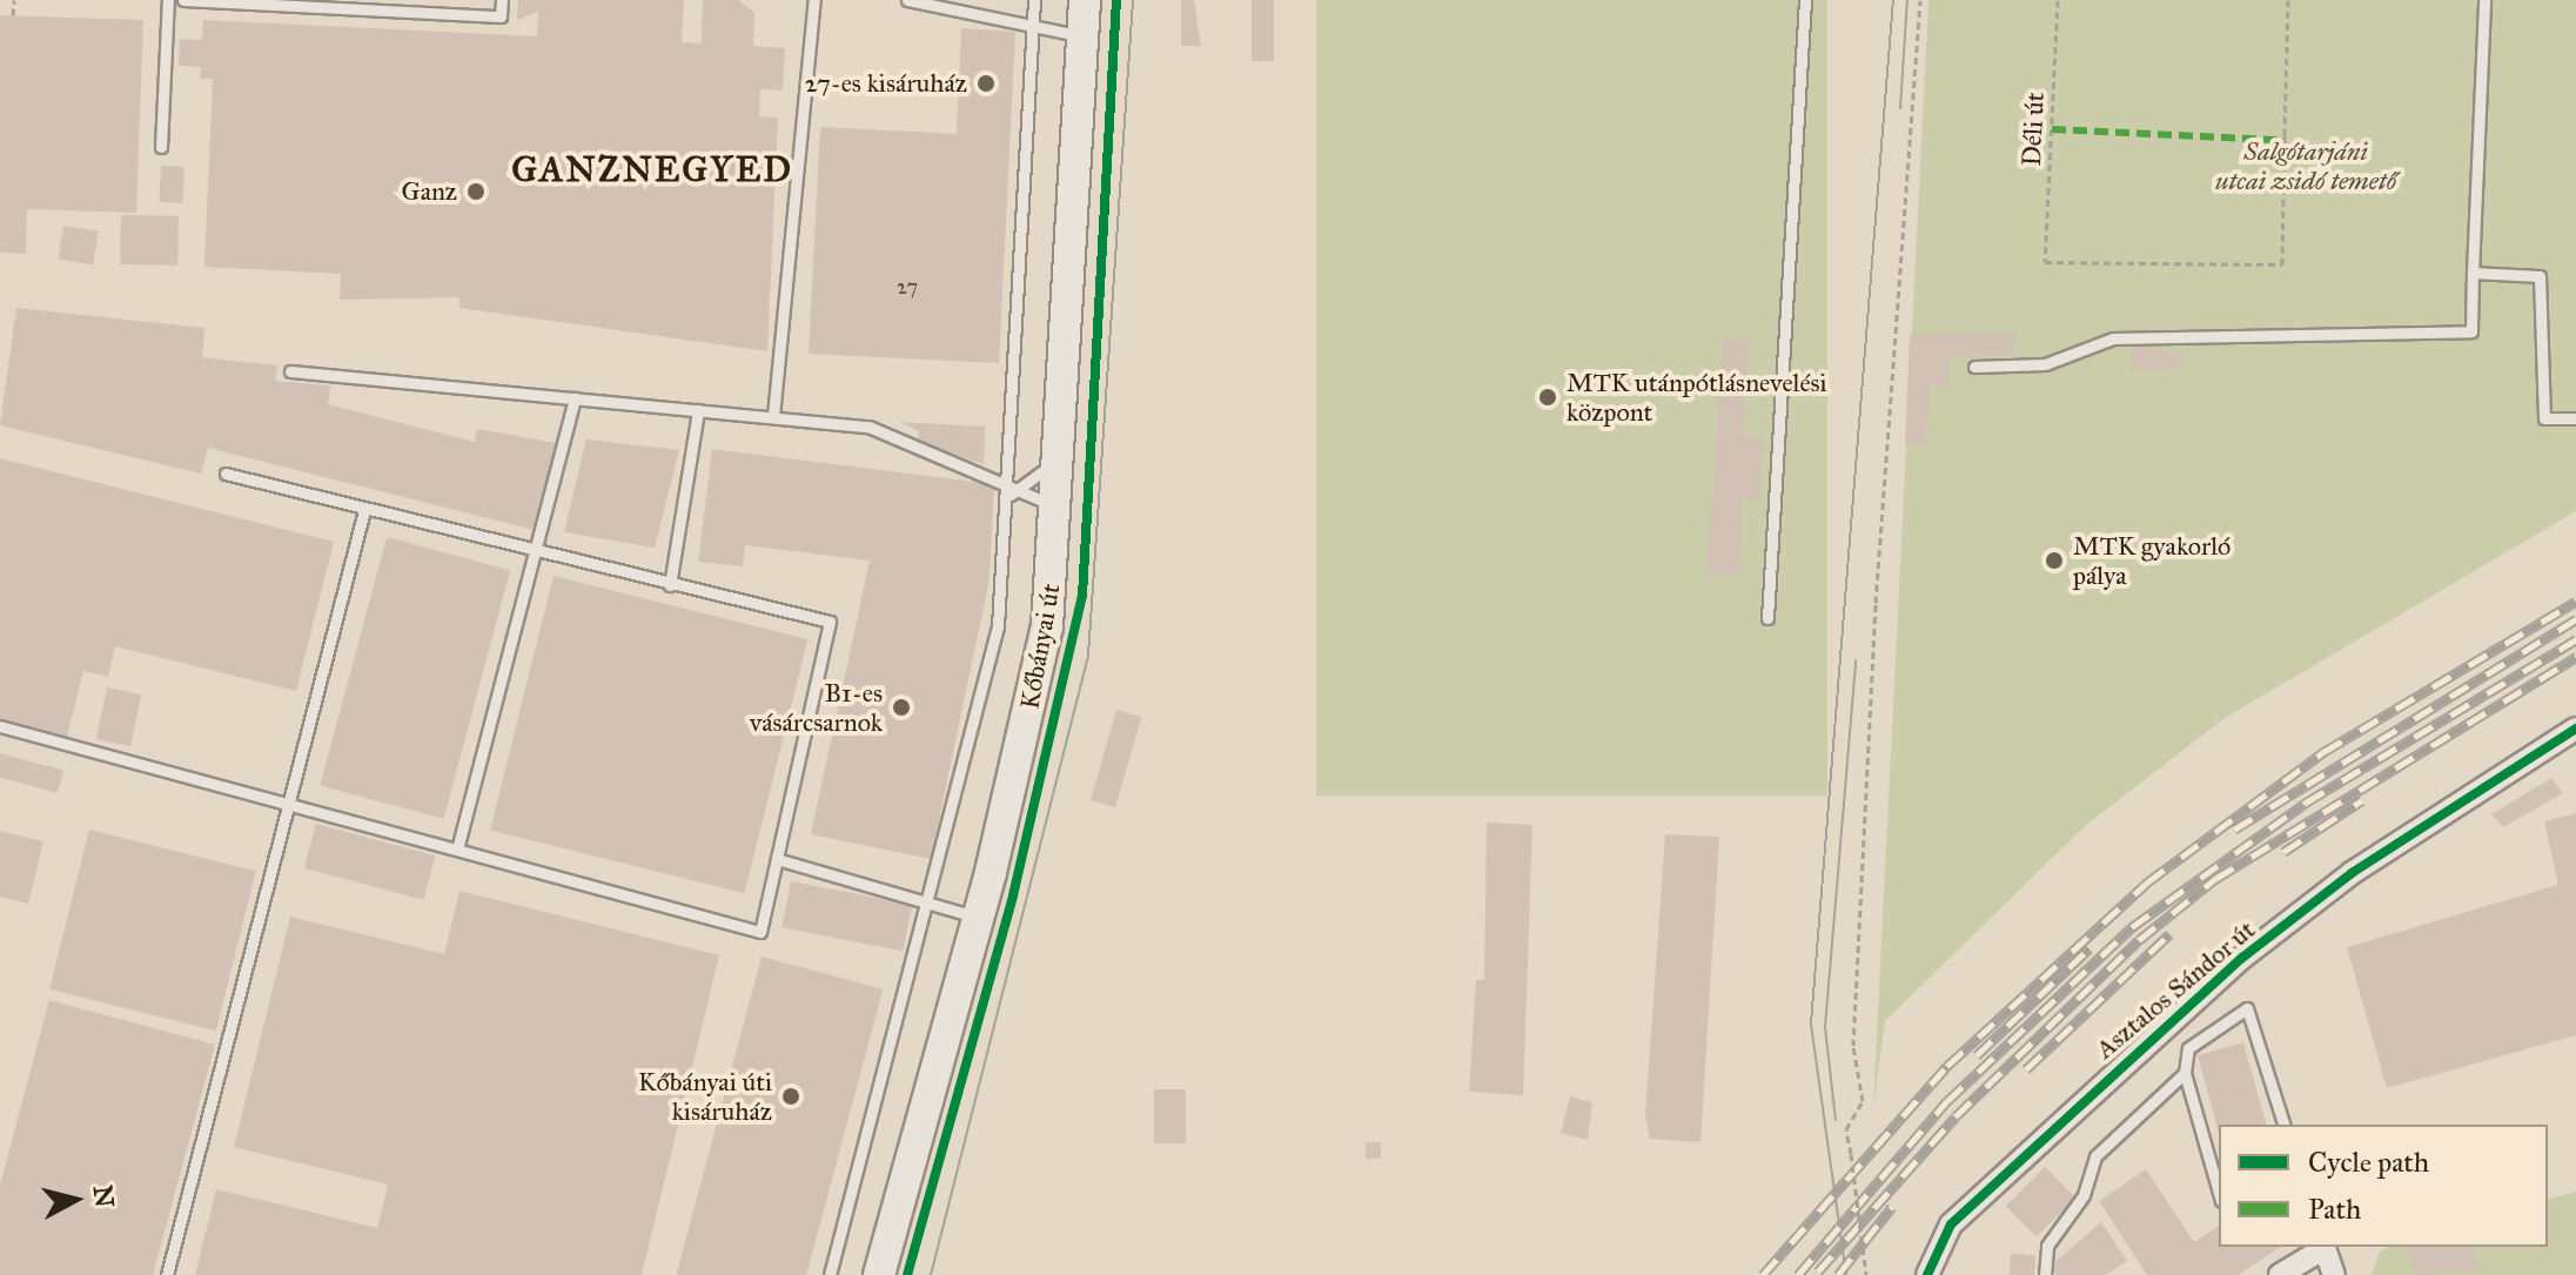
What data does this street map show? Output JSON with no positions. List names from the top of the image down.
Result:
{
  "streets": {
    "main road": ["Kőbányai út"],
    "street": ["Asztalos Sándor út"],
    "path": ["Déli út"]
  },
  "districts": ["GANZNEGYED"],
  "parks": ["Salgótarjáni utcai zsidó temető"],
  "places": [
    "27-es kisáruház",
    "Ganz",
    "MTK utánpótlásnevelési központ",
    "MTK gyakorló pálya",
    "B1-es vásárcsarnok",
    "Kőbányai úti kisáruház"
  ],
  "house_numbers": ["27"],
  "legend": ["Cycle path", "Path"],
  "north": "right"
}
